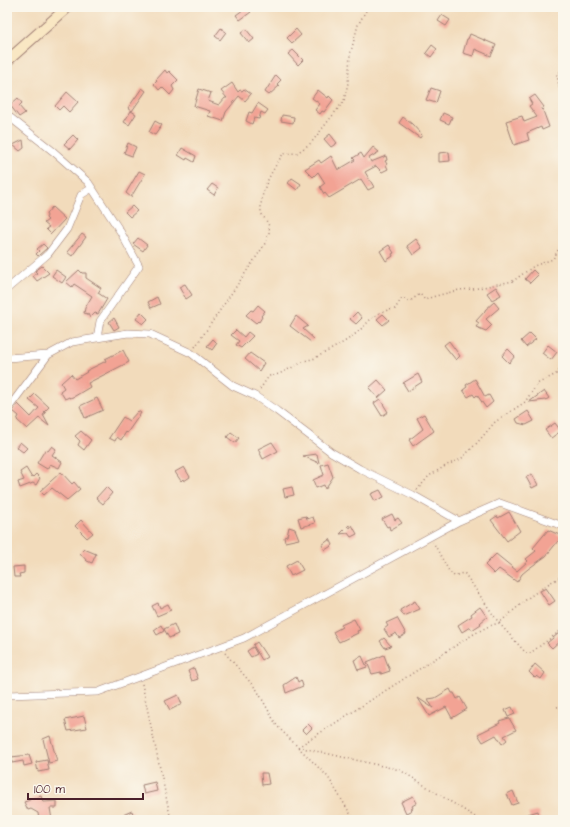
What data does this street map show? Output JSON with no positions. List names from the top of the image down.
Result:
{
  "scale_bar": "100 m"
}
